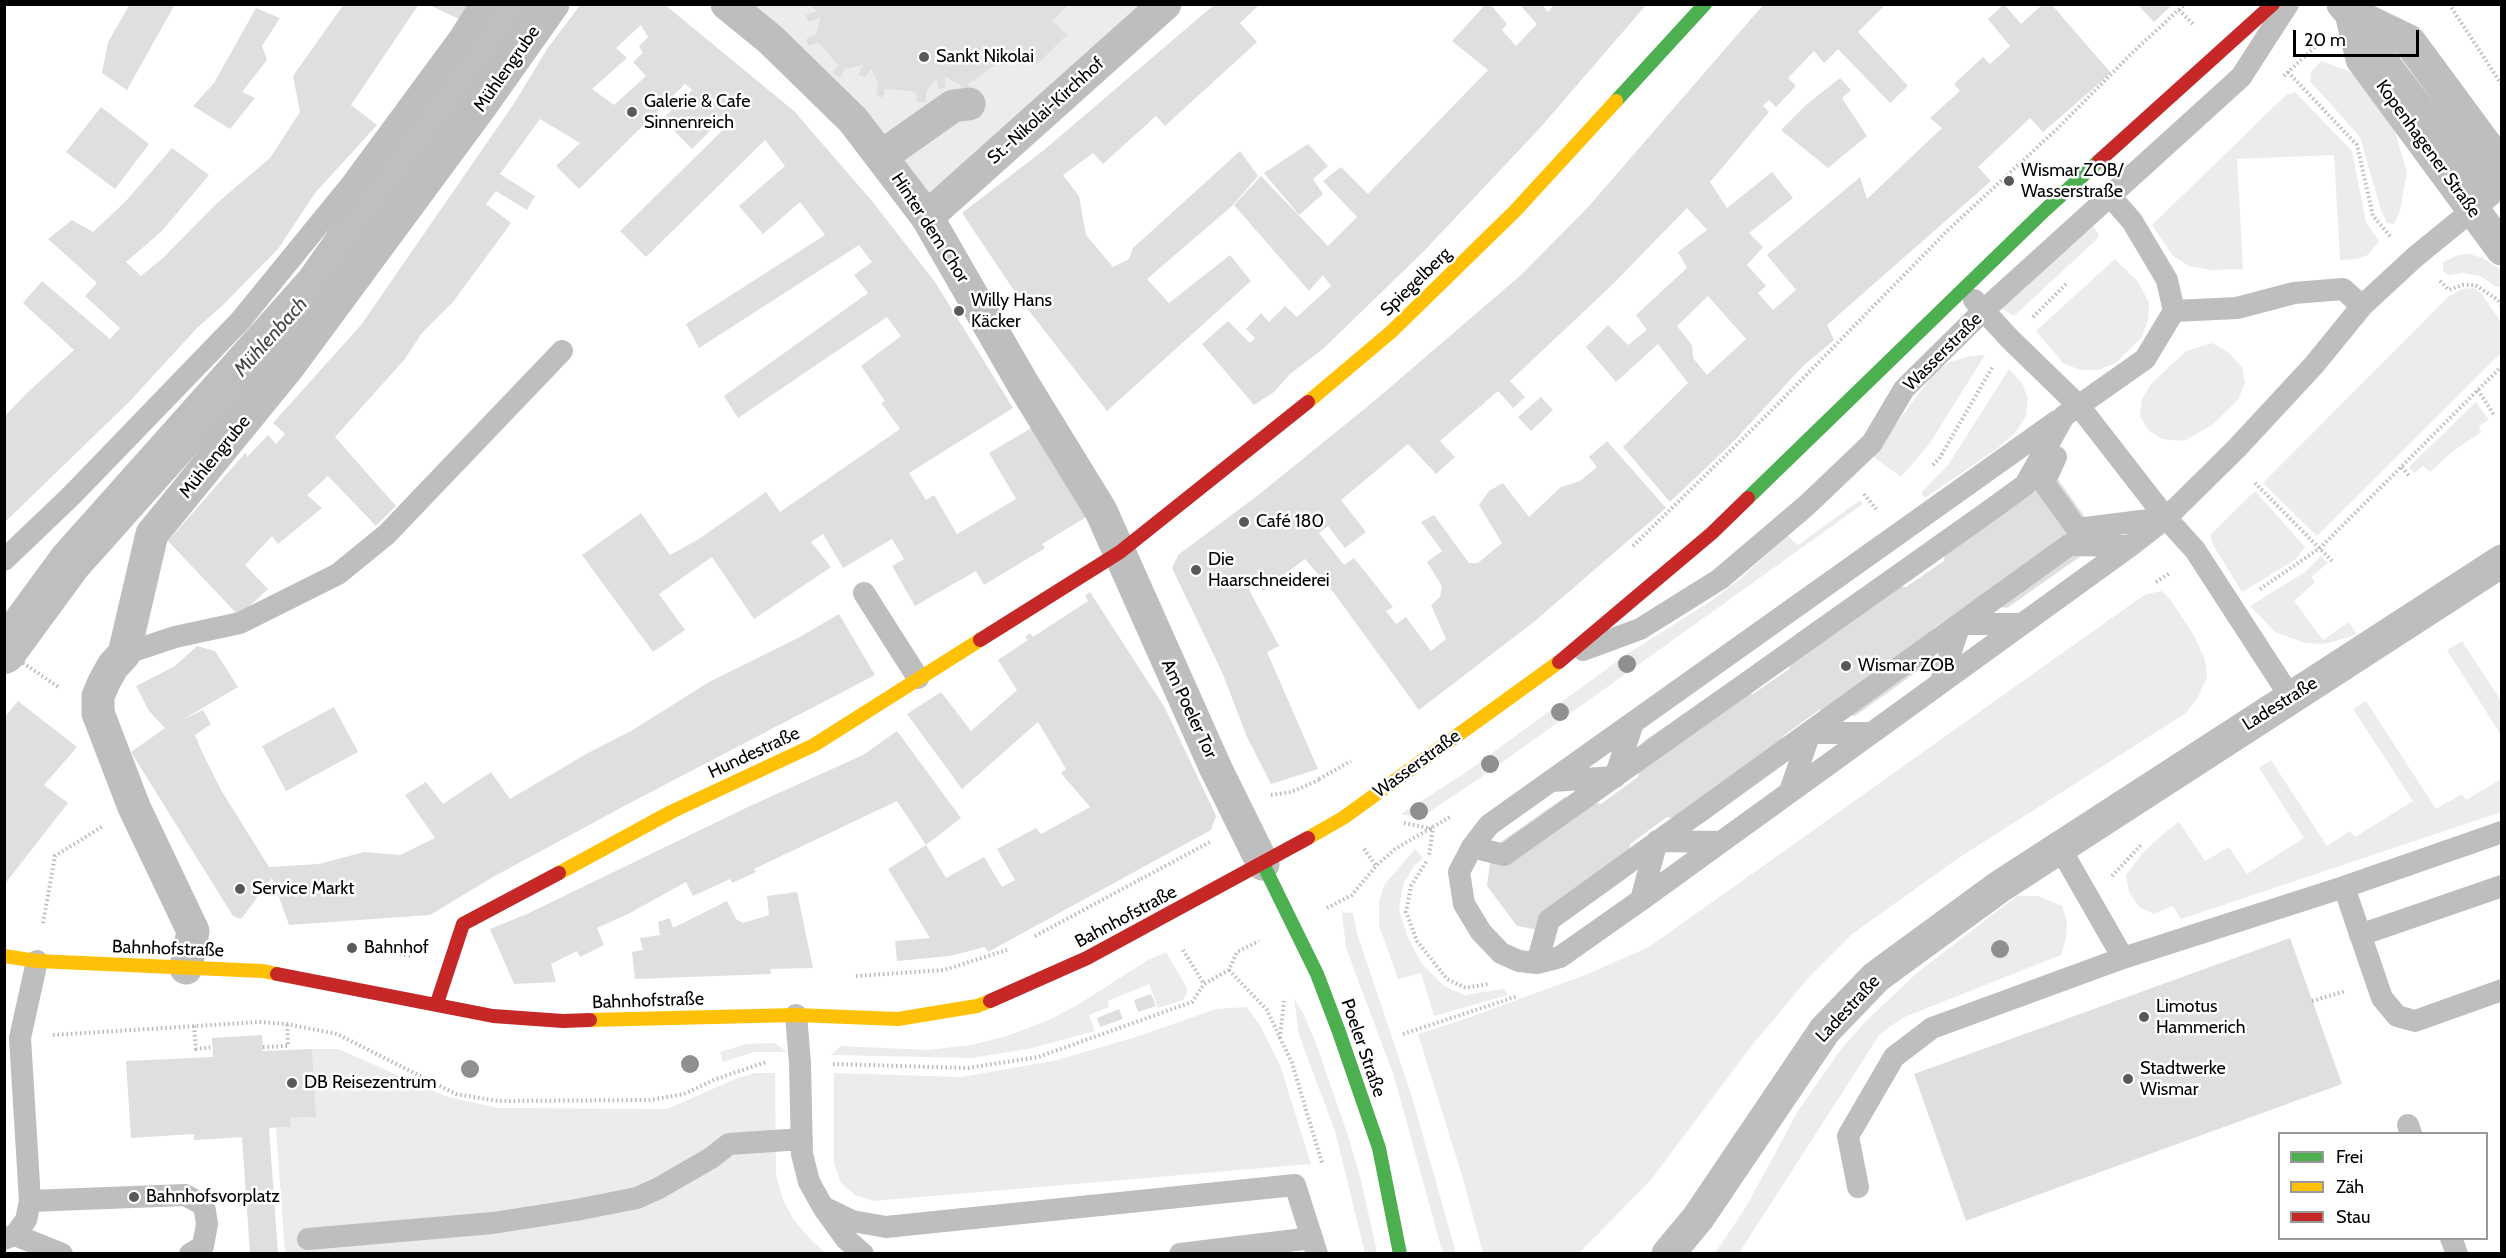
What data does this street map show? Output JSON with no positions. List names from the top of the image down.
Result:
{
  "streets": {
    "street": [
      "Mühlengrube",
      "St.-Nikolai-Kirchhof",
      "Kopenhagener Straße",
      "Hinter dem Chor",
      "Spiegelberg",
      "Wasserstraße",
      "Ladestraße",
      "Am Poeler Tor",
      "Hundestraße",
      "Bahnhofstraße",
      "Poeler Straße"
    ]
  },
  "crossings": [
    ["Mühlengrube", "Bahnhofstraße"],
    ["St.-Nikolai-Kirchhof", "Hinter dem Chor"],
    ["Hinter dem Chor", "Spiegelberg"],
    ["Hinter dem Chor", "Am Poeler Tor"],
    ["Hinter dem Chor", "Hundestraße"],
    ["Spiegelberg", "Am Poeler Tor"],
    ["Spiegelberg", "Hundestraße"],
    ["Wasserstraße", "Am Poeler Tor"],
    ["Wasserstraße", "Bahnhofstraße"],
    ["Wasserstraße", "Poeler Straße"],
    ["Am Poeler Tor", "Hundestraße"],
    ["Am Poeler Tor", "Bahnhofstraße"],
    ["Am Poeler Tor", "Poeler Straße"],
    ["Hundestraße", "Bahnhofstraße"],
    ["Bahnhofstraße", "Poeler Straße"]
  ],
  "water": ["Mühlenbach"],
  "places": [
    "Sankt Nikolai",
    "Galerie & Cafe Sinnenreich",
    "Wismar ZOB/ Wasserstraße",
    "Willy Hans Käcker",
    "Café 180",
    "Die Haarschneiderei",
    "Wismar ZOB",
    "Service Markt",
    "Bahnhof",
    "Limotus Hammerich",
    "Stadtwerke Wismar",
    "DB Reisezentrum",
    "Bahnhofsvorplatz"
  ],
  "legend": ["Frei", "Zäh", "Stau"],
  "scale_bar": "20 m"
}
